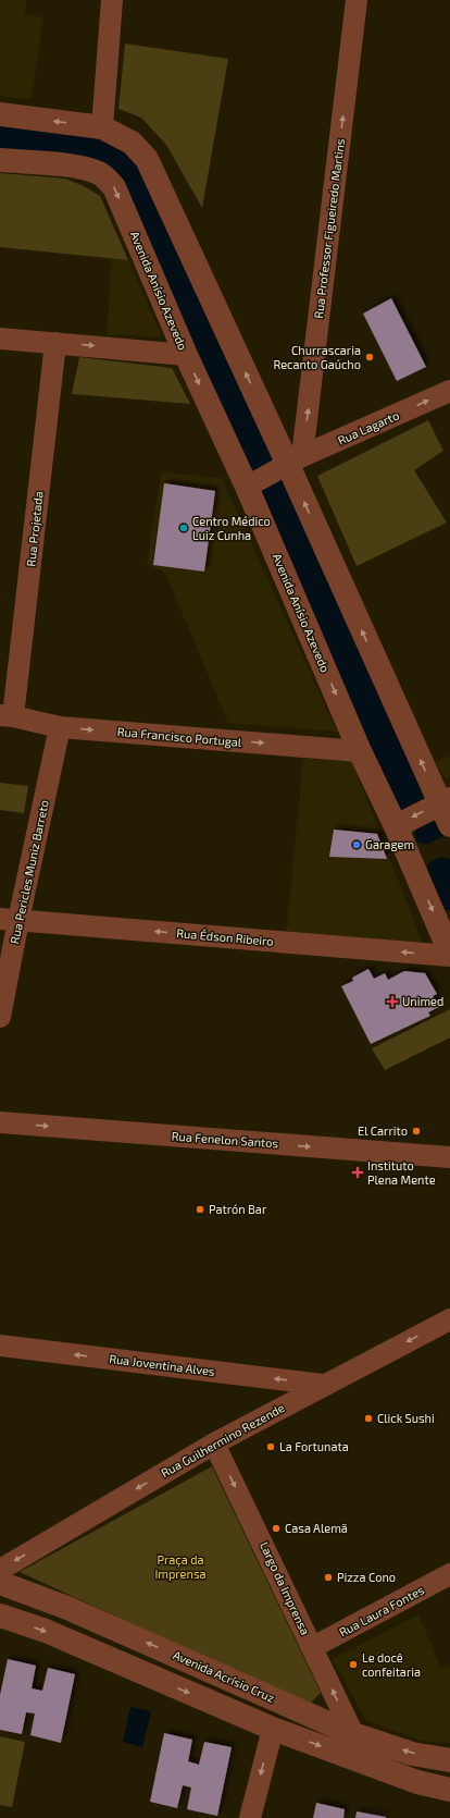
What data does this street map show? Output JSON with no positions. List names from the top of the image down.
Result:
{
  "streets": {
    "street": [
      "Rua Professor Figueiredo Martins",
      "Avenida Anísio Azevedo",
      "Rua Lagarto",
      "Rua Projetada",
      "Rua Francisco Portugal",
      "Rua Pericles Muniz Barreto",
      "Rua Édson Ribeiro",
      "Rua Fenelon Santos",
      "Rua Joventina Alves",
      "Rua Guilhermino Rezende",
      "Largo da Imprensa",
      "Rua Laura Fontes",
      "Avenida Acrísio Cruz"
    ]
  },
  "crossings": [
    ["Rua Professor Figueiredo Martins", "Avenida Anísio Azevedo"],
    ["Rua Professor Figueiredo Martins", "Rua Lagarto"],
    ["Avenida Anísio Azevedo", "Rua Lagarto"],
    ["Avenida Anísio Azevedo", "Rua Francisco Portugal"],
    ["Rua Projetada", "Rua Francisco Portugal"],
    ["Rua Francisco Portugal", "Rua Pericles Muniz Barreto"],
    ["Rua Pericles Muniz Barreto", "Rua Édson Ribeiro"],
    ["Rua Joventina Alves", "Rua Guilhermino Rezende"],
    ["Rua Guilhermino Rezende", "Largo da Imprensa"],
    ["Largo da Imprensa", "Rua Laura Fontes"],
    ["Largo da Imprensa", "Avenida Acrísio Cruz"]
  ],
  "one_way": [
    "Rua Professor Figueiredo Martins",
    "Rua Lagarto",
    "Rua Francisco Portugal",
    "Rua Édson Ribeiro",
    "Rua Fenelon Santos",
    "Rua Joventina Alves",
    "Rua Guilhermino Rezende"
  ],
  "parks": ["Praça da Imprensa"],
  "places": {
    "other": [
      "Churrascaria Recanto Gaúcho",
      "Centro Médico Luiz Cunha",
      "Garagem",
      "El Carrito",
      "Patrón Bar",
      "Click Sushi",
      "La Fortunata",
      "Casa Alemã",
      "Pizza Cono",
      "Le docê confeitaria"
    ],
    "health": ["Unimed", "Instituto Plena Mente"]
  }
}
